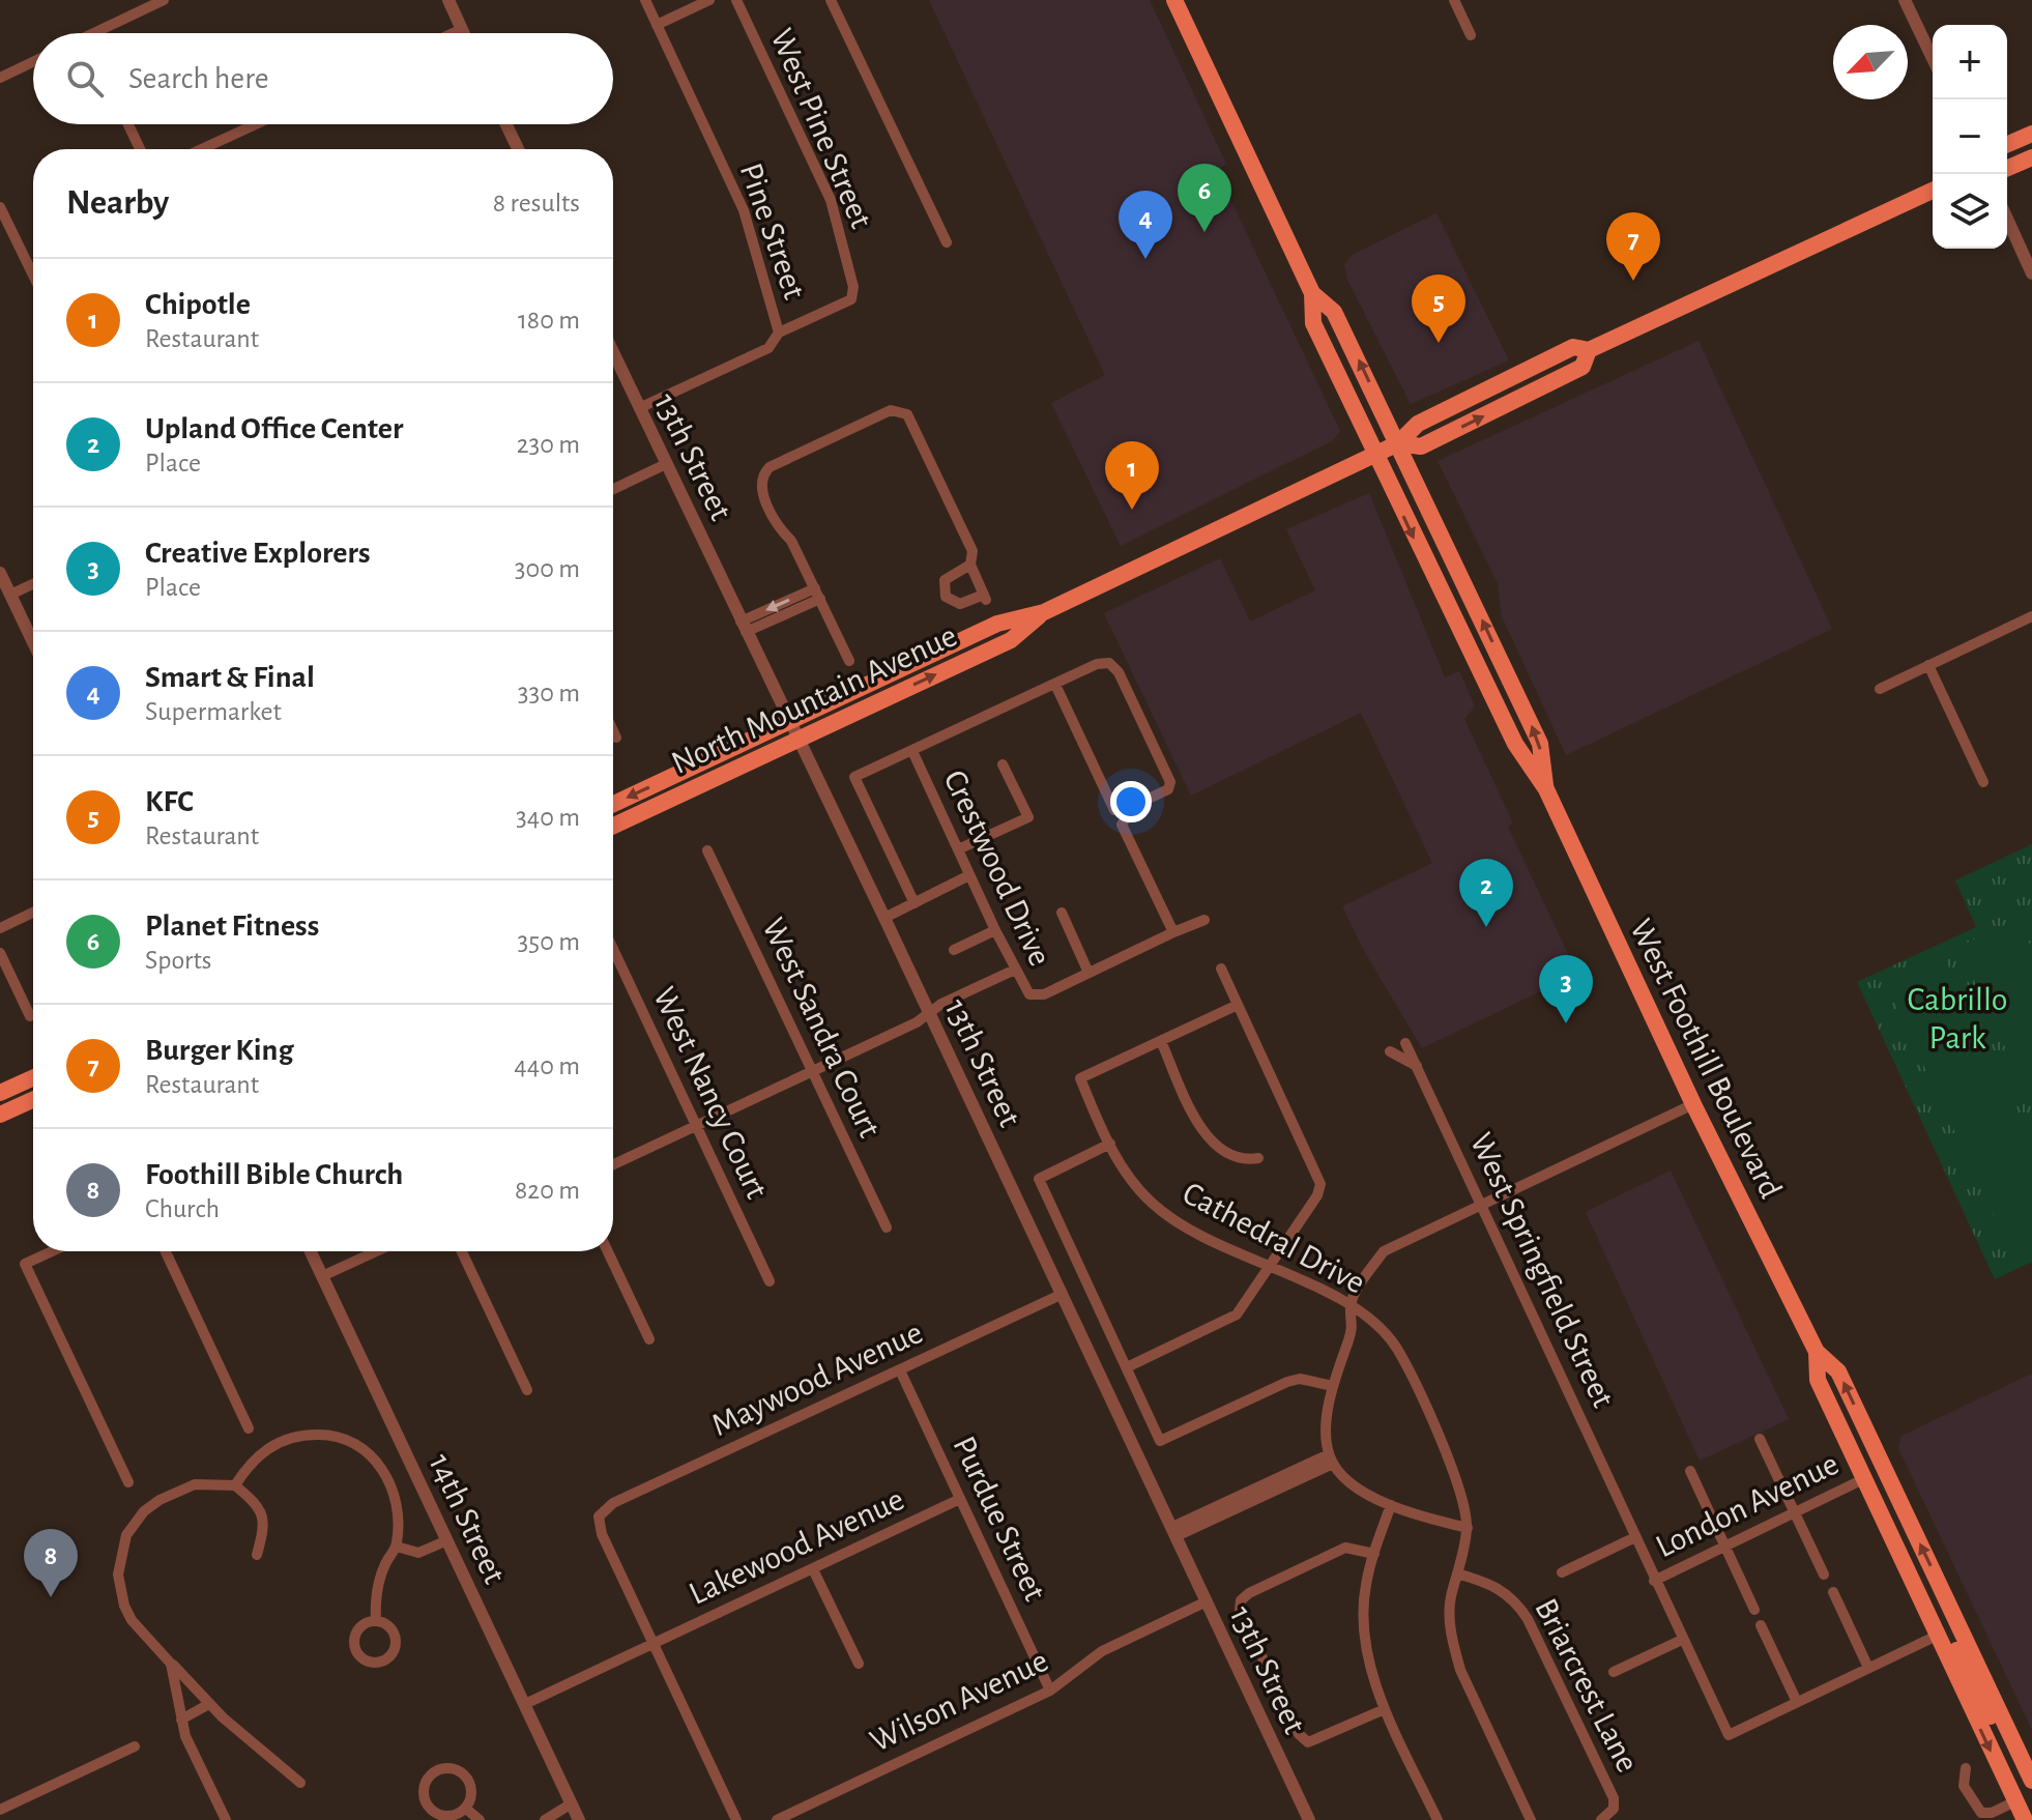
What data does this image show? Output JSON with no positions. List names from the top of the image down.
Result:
{
  "streets": {
    "main road": ["North Mountain Avenue", "West Foothill Boulevard"],
    "street": [
      "West Pine Street",
      "Pine Street",
      "13th Street",
      "Crestwood Drive",
      "West Sandra Court",
      "West Nancy Court",
      "Cathedral Drive",
      "West Springfield Street",
      "Maywood Avenue",
      "London Avenue",
      "14th Street",
      "Purdue Street",
      "Lakewood Avenue",
      "Briarcrest Lane",
      "Wilson Avenue"
    ]
  },
  "crossings": [
    ["West Pine Street", "Pine Street"],
    ["Pine Street", "13th Street"],
    ["13th Street", "North Mountain Avenue"],
    ["13th Street", "Maywood Avenue"],
    ["13th Street", "Wilson Avenue"],
    ["North Mountain Avenue", "West Foothill Boulevard"],
    ["West Foothill Boulevard", "London Avenue"],
    ["Cathedral Drive", "Briarcrest Lane"],
    ["West Springfield Street", "London Avenue"],
    ["Maywood Avenue", "Purdue Street"],
    ["Maywood Avenue", "Lakewood Avenue"],
    ["14th Street", "Lakewood Avenue"],
    ["Purdue Street", "Lakewood Avenue"],
    ["Purdue Street", "Wilson Avenue"]
  ],
  "parks": ["Cabrillo Park"],
  "north": "bottom left",
  "page": {
    "map_buttons": ["+", "−"],
    "search": "Search here",
    "heading": ["Nearby", "8 results"],
    "pins": [
      "6",
      "4",
      "7",
      "5",
      "1",
      "2",
      "3",
      "8"
    ],
    "list": [
      {
        "mark": "1",
        "name": "Chipotle",
        "note": "Restaurant",
        "value": "180 m"
      },
      {
        "mark": "2",
        "name": "Upland Office Center",
        "note": "Place",
        "value": "230 m"
      },
      {
        "mark": "3",
        "name": "Creative Explorers",
        "note": "Place",
        "value": "300 m"
      },
      {
        "mark": "4",
        "name": "Smart & Final",
        "note": "Supermarket",
        "value": "330 m"
      },
      {
        "mark": "5",
        "name": "KFC",
        "note": "Restaurant",
        "value": "340 m"
      },
      {
        "mark": "6",
        "name": "Planet Fitness",
        "note": "Sports",
        "value": "350 m"
      },
      {
        "mark": "7",
        "name": "Burger King",
        "note": "Restaurant",
        "value": "440 m"
      },
      {
        "mark": "8",
        "name": "Foothill Bible Church",
        "note": "Church",
        "value": "820 m"
      }
    ]
  }
}
